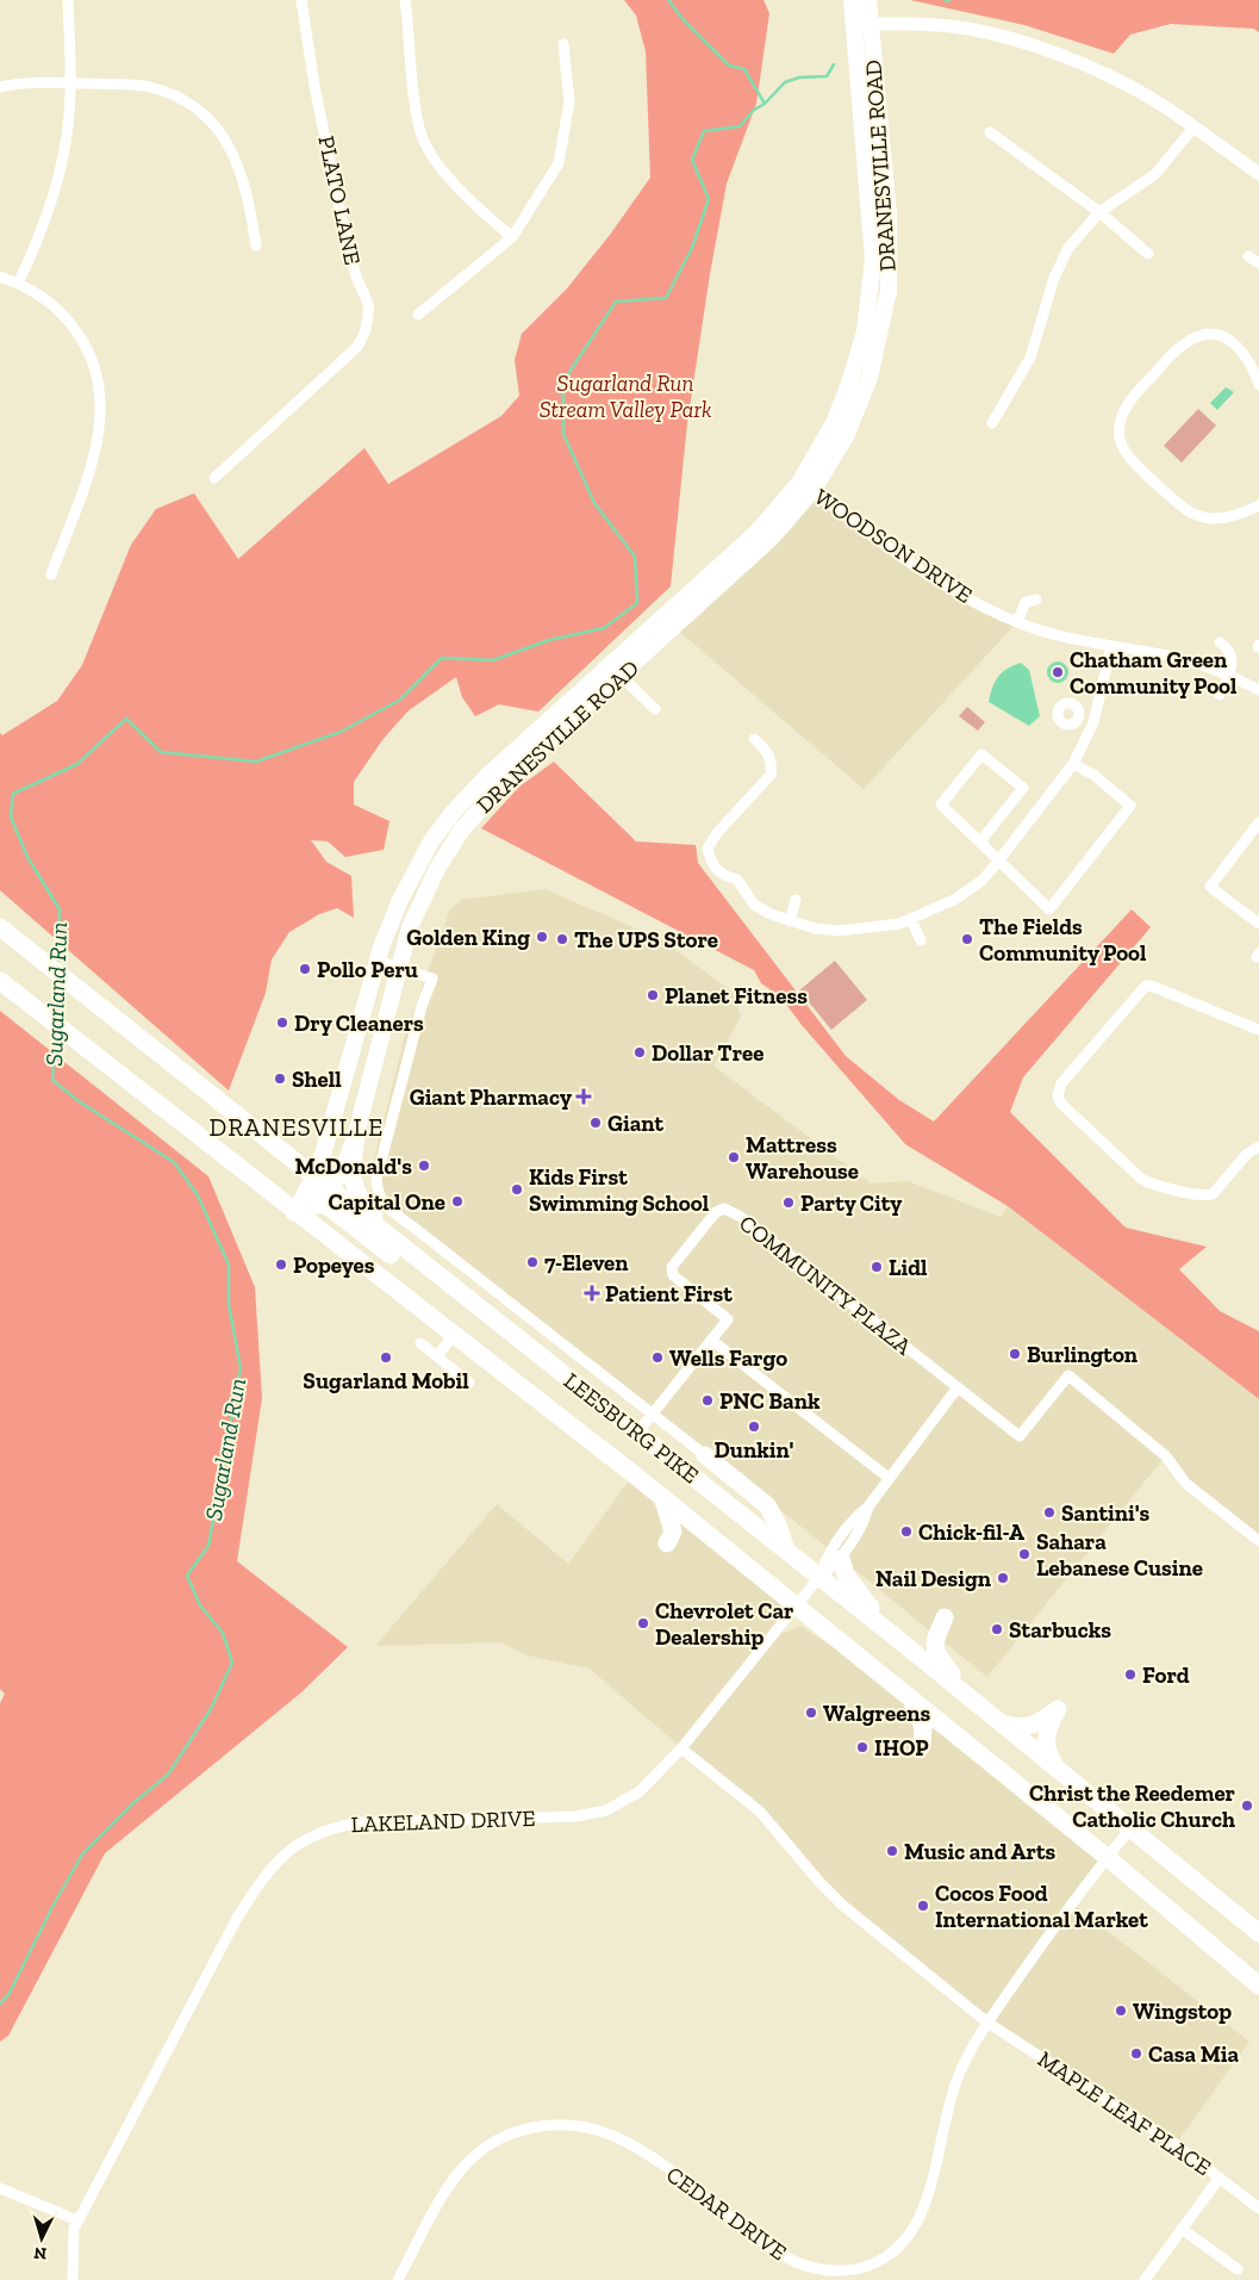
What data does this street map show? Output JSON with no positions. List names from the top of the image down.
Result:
{
  "streets": {
    "highway": ["LEESBURG PIKE"],
    "main road": ["DRANESVILLE ROAD"],
    "street": [
      "PLATO LANE",
      "WOODSON DRIVE",
      "COMMUNITY PLAZA",
      "LAKELAND DRIVE",
      "MAPLE LEAF PLACE",
      "CEDAR DRIVE"
    ]
  },
  "crossings": [
    ["DRANESVILLE ROAD", "WOODSON DRIVE"],
    ["DRANESVILLE ROAD", "LEESBURG PIKE"],
    ["COMMUNITY PLAZA", "LEESBURG PIKE"],
    ["LEESBURG PIKE", "LAKELAND DRIVE"],
    ["LEESBURG PIKE", "CEDAR DRIVE"],
    ["LAKELAND DRIVE", "MAPLE LEAF PLACE"],
    ["MAPLE LEAF PLACE", "CEDAR DRIVE"]
  ],
  "districts": ["DRANESVILLE"],
  "water": ["Sugarland Run"],
  "parks": ["Sugarland Run Stream Valley Park"],
  "places": {
    "other": [
      "Chatham Green Community Pool",
      "Golden King",
      "The UPS Store",
      "The Fields Community Pool",
      "Pollo Peru",
      "Planet Fitness",
      "Dry Cleaners",
      "Dollar Tree",
      "Shell",
      "Giant",
      "Mattress Warehouse",
      "McDonald's",
      "Kids First Swimming School",
      "Capital One",
      "Party City",
      "7-Eleven",
      "Popeyes",
      "Lidl",
      "Burlington",
      "Sugarland Mobil",
      "Wells Fargo",
      "PNC Bank",
      "Dunkin'",
      "Santini's",
      "Chick-fil-A",
      "Sahara Lebanese Cusine",
      "Nail Design",
      "Chevrolet Car Dealership",
      "Starbucks",
      "Ford",
      "Walgreens",
      "IHOP",
      "Christ the Reedemer Catholic Church",
      "Music and Arts",
      "Cocos Food International Market",
      "Wingstop",
      "Casa Mia"
    ],
    "health": ["Giant Pharmacy", "Patient First"]
  },
  "north": "bottom"
}
